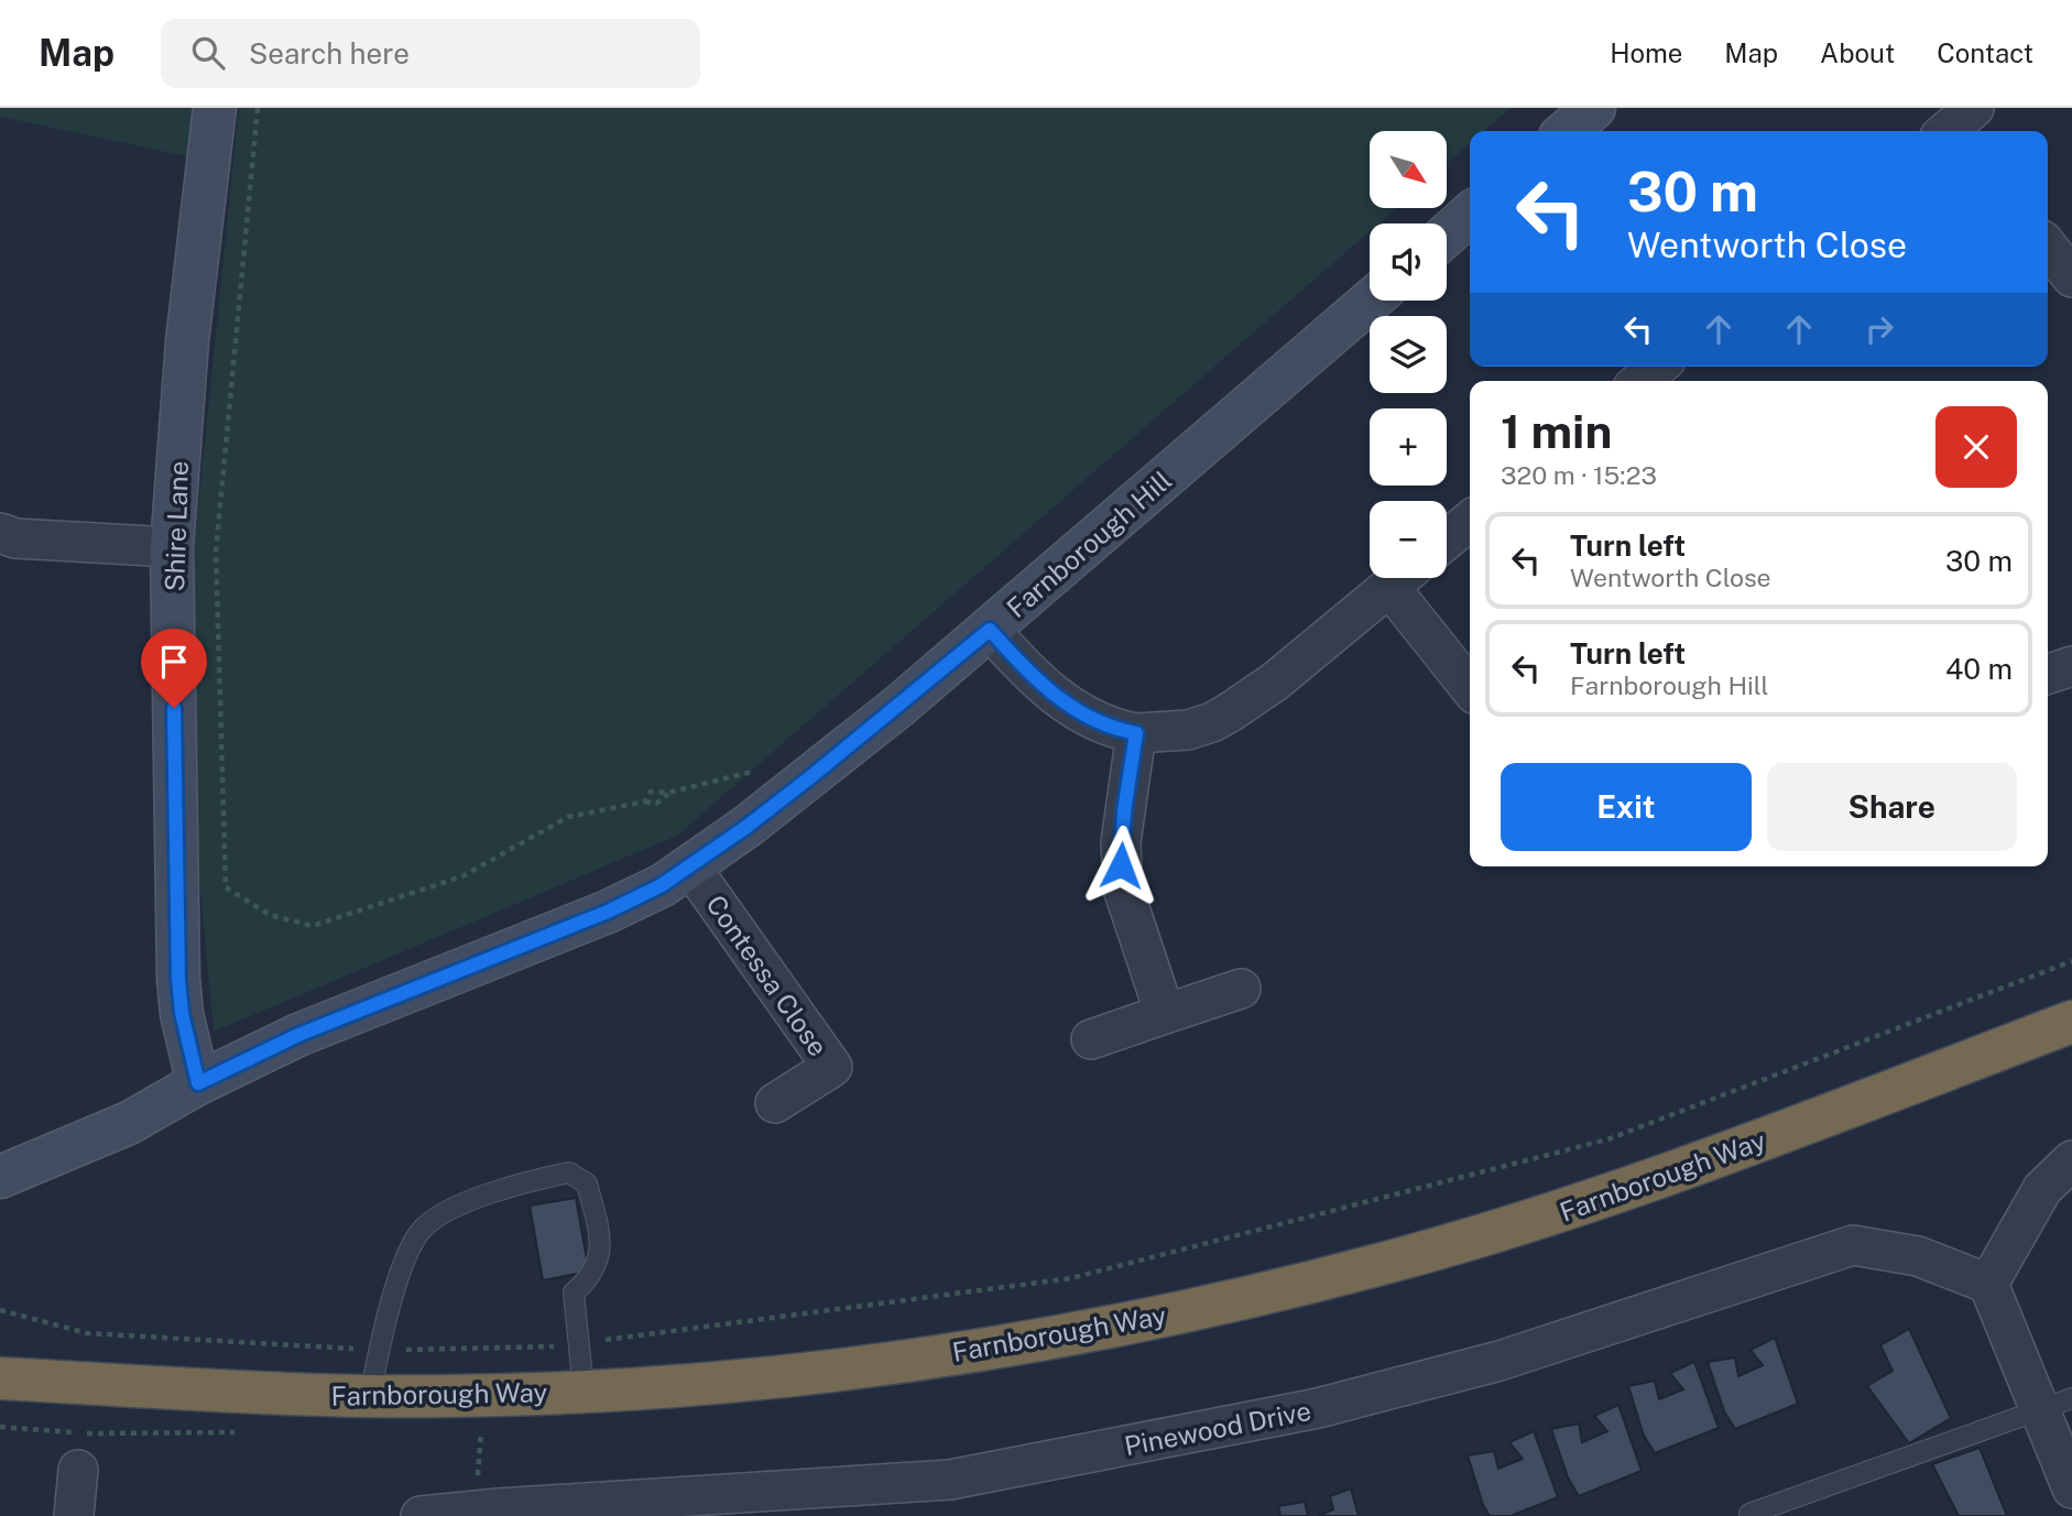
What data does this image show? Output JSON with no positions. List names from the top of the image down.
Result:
{
  "streets": {
    "highway": ["Farnborough Way"],
    "main road": ["Shire Lane", "Farnborough Hill"],
    "street": ["Contessa Close", "Pinewood Drive"]
  },
  "crossings": [
    ["Shire Lane", "Farnborough Hill"],
    ["Farnborough Hill", "Contessa Close"]
  ],
  "north": "bottom right",
  "page": {
    "header": "Map",
    "search": "Search here",
    "nav": [
      "Home",
      "Map",
      "About",
      "Contact"
    ],
    "map_buttons": ["+", "−"],
    "turn": ["30 m", "Wentworth Close"],
    "heading": ["1 min", "320 m · 15:23"],
    "list": [
      {
        "name": "Turn left",
        "note": "Wentworth Close",
        "value": "30 m"
      },
      {
        "name": "Turn left",
        "note": "Farnborough Hill",
        "value": "40 m"
      }
    ],
    "buttons": ["Exit", "Share"]
  }
}
